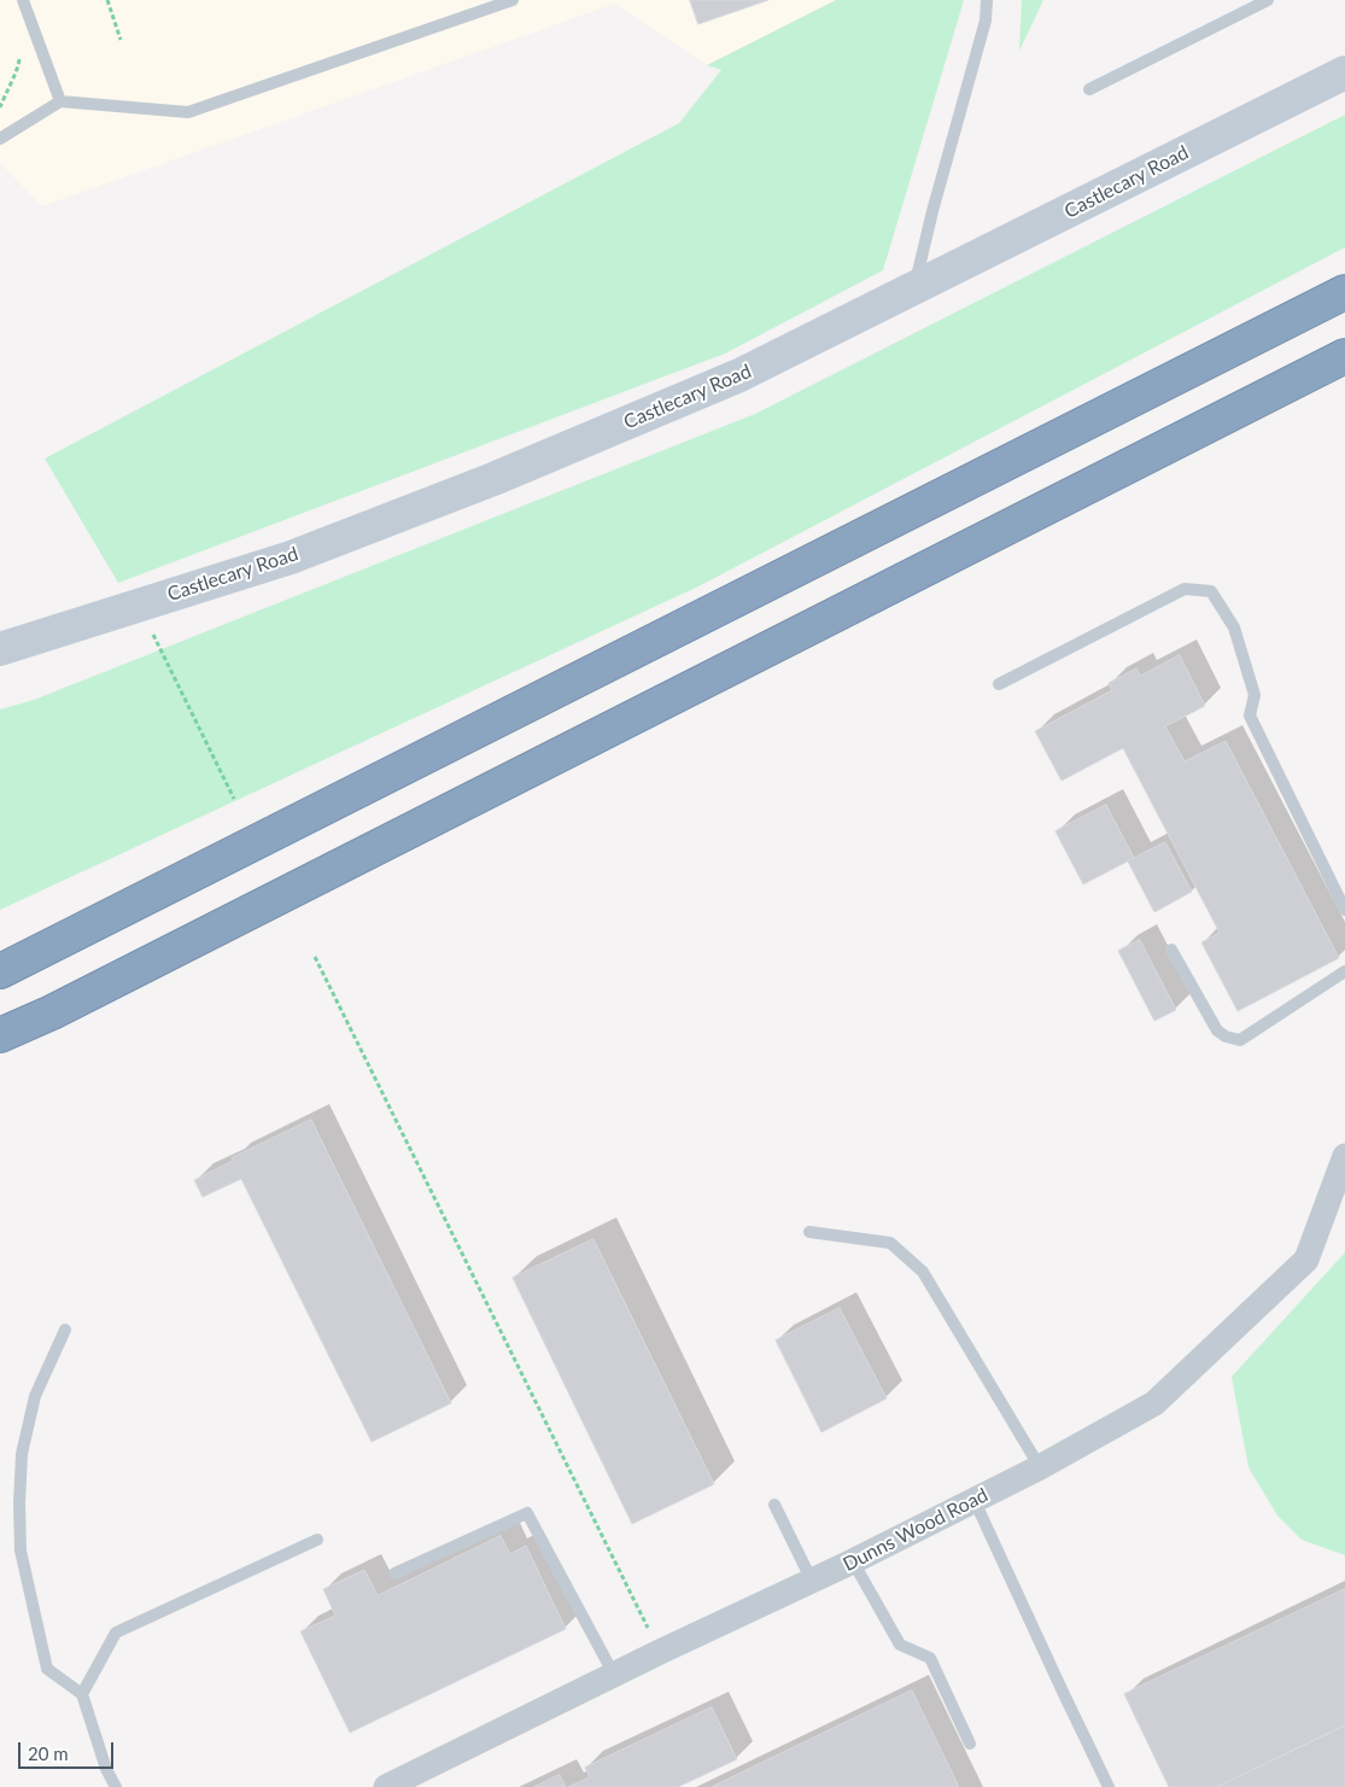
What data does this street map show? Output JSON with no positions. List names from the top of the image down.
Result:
{
  "streets": {
    "main road": ["Castlecary Road"],
    "street": ["Dunns Wood Road"]
  },
  "scale_bar": "20 m"
}
